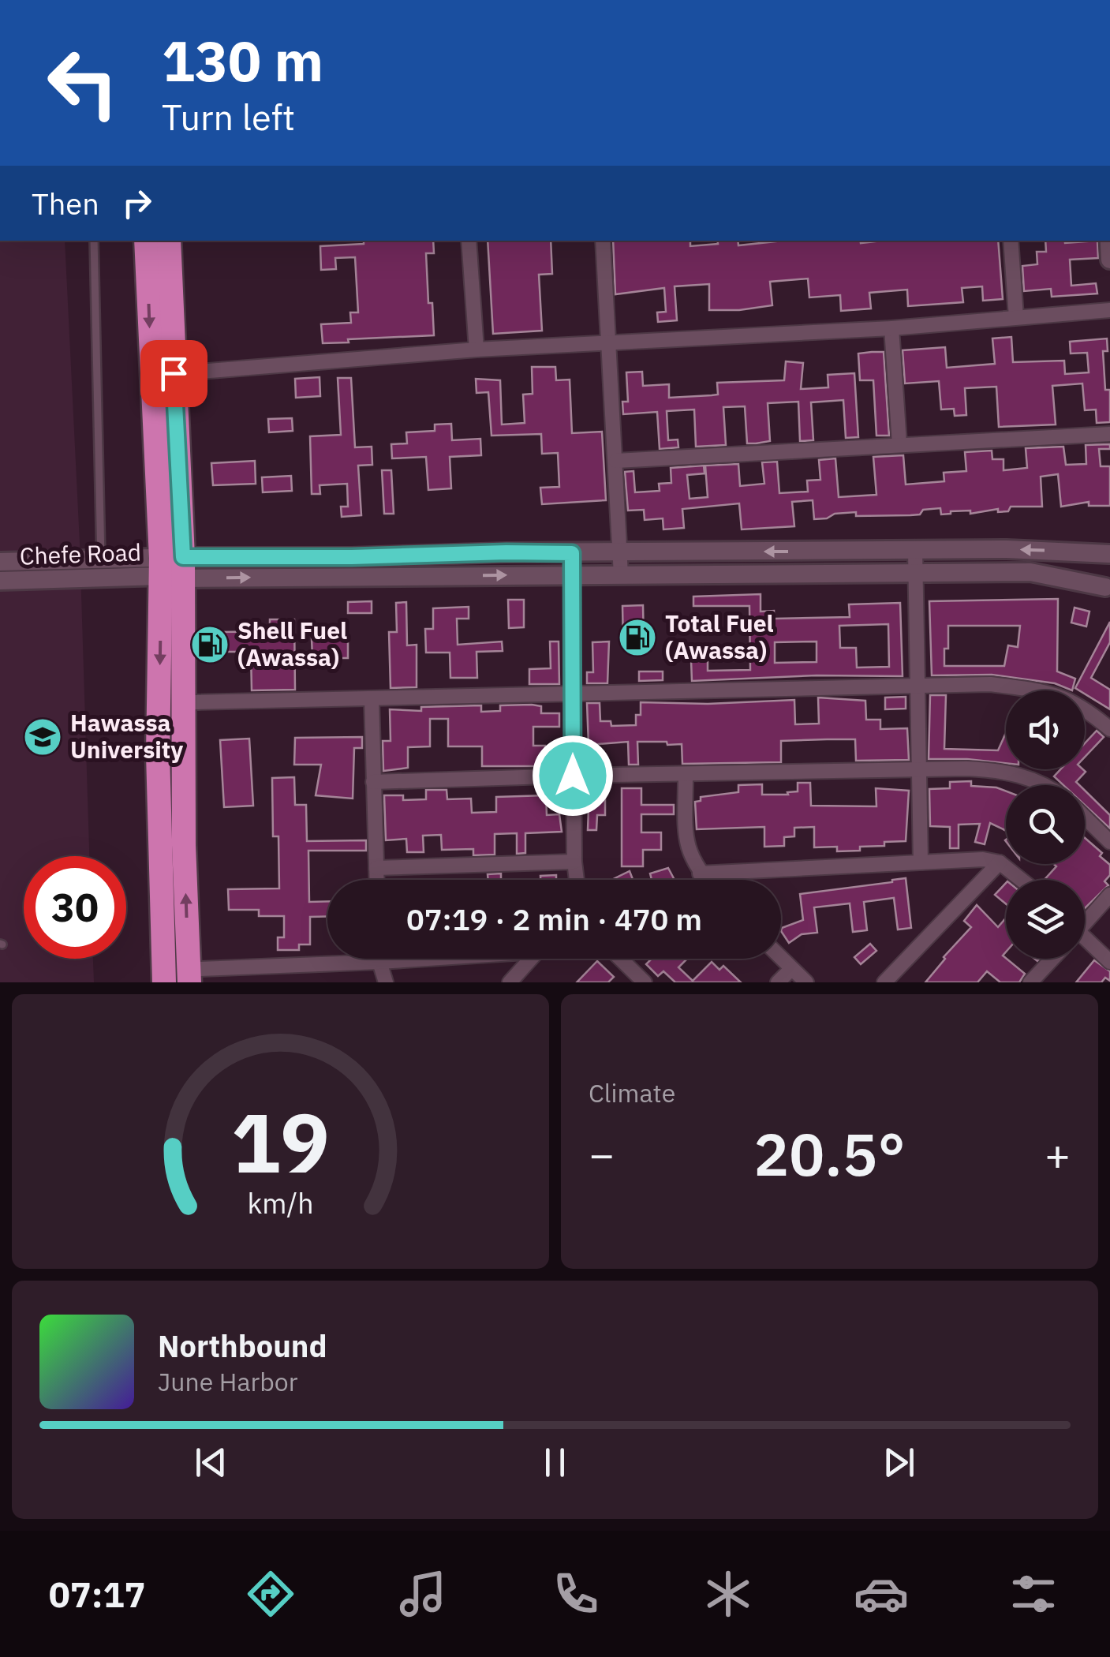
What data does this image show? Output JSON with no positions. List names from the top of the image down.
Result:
{
  "streets": {
    "main road": ["Chefe Road"]
  },
  "places": {
    "fuel station": ["Total Fuel (Awassa)", "Shell Fuel (Awassa)"],
    "school or university": ["Hawassa University"]
  },
  "page": {
    "turn": ["130 m", "Turn left"],
    "then": "Then",
    "limit": "30",
    "trip": "07:19 · 2 min · 470 m",
    "tile": "Climate",
    "heat": ["−", "20.5°", "+"],
    "song": ["Northbound", "June Harbor"],
    "tabs": "07:17",
    "gauge": ["19", "km/h"]
  }
}
